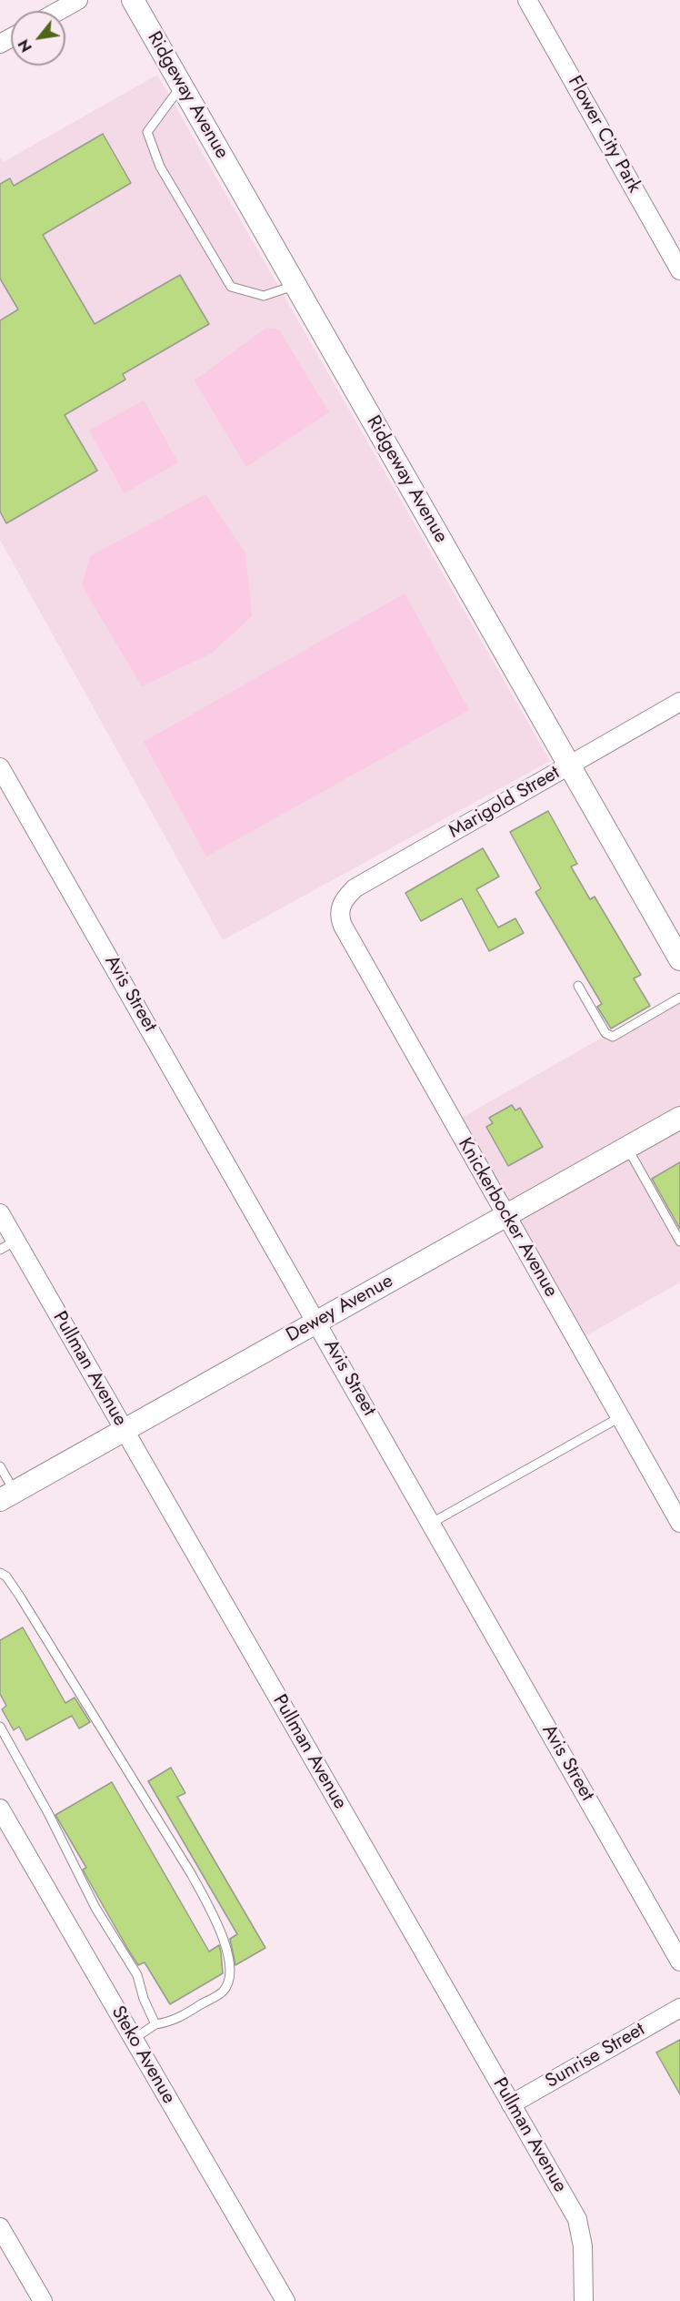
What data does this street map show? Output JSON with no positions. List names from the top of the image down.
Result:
{
  "streets": {
    "street": [
      "Ridgeway Avenue",
      "Flower City Park",
      "Marigold Street",
      "Avis Street",
      "Knickerbocker Avenue",
      "Dewey Avenue",
      "Pullman Avenue",
      "Steko Avenue",
      "Sunrise Street"
    ]
  },
  "crossings": [
    ["Ridgeway Avenue", "Marigold Street"],
    ["Marigold Street", "Knickerbocker Avenue"],
    ["Avis Street", "Dewey Avenue"],
    ["Knickerbocker Avenue", "Dewey Avenue"],
    ["Dewey Avenue", "Pullman Avenue"],
    ["Pullman Avenue", "Sunrise Street"]
  ],
  "north": "bottom left"
}
